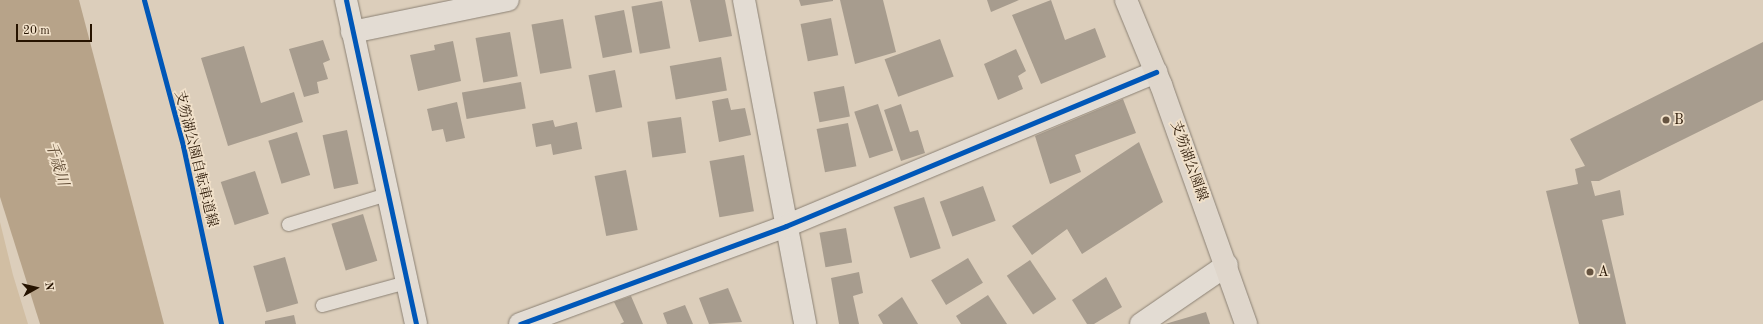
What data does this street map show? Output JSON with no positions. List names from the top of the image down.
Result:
{
  "streets": {
    "main road": ["支笏湖公園線"],
    "cycle path": ["支笏湖公園自転車道線"]
  },
  "water": ["千歳川"],
  "places": ["B", "A"],
  "scale_bar": "20 m",
  "north": "right"
}
